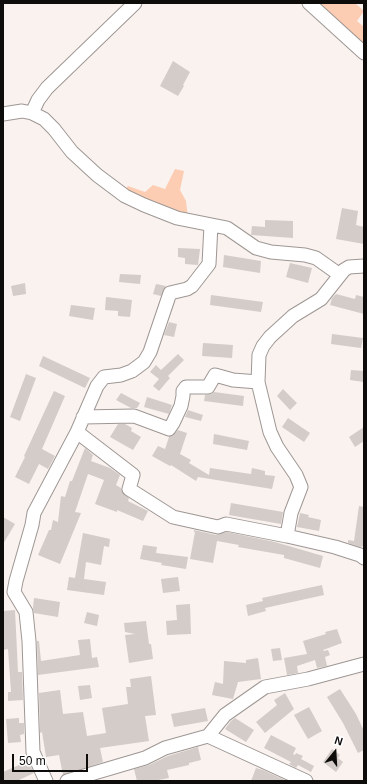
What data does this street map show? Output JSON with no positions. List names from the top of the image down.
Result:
{
  "scale_bar": "50 m",
  "north": "top"
}
